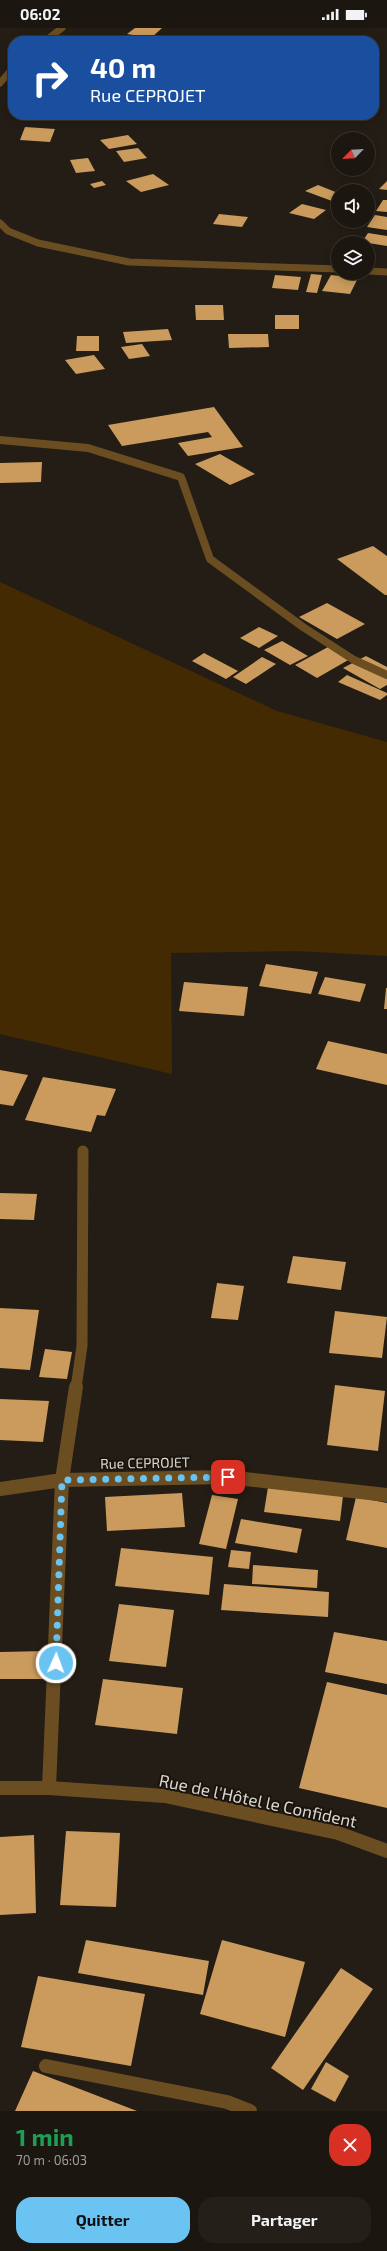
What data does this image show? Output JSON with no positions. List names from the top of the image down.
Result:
{
  "streets": {
    "street": ["Rue CEPROJET", "Rue de l'Hôtel le Confident"]
  },
  "north": "bottom left",
  "page": {
    "status": "06:02",
    "turn": ["40 m", "Rue CEPROJET"],
    "heading": ["1 min", "70 m · 06:03"],
    "buttons": ["Quitter", "Partager"]
  }
}
